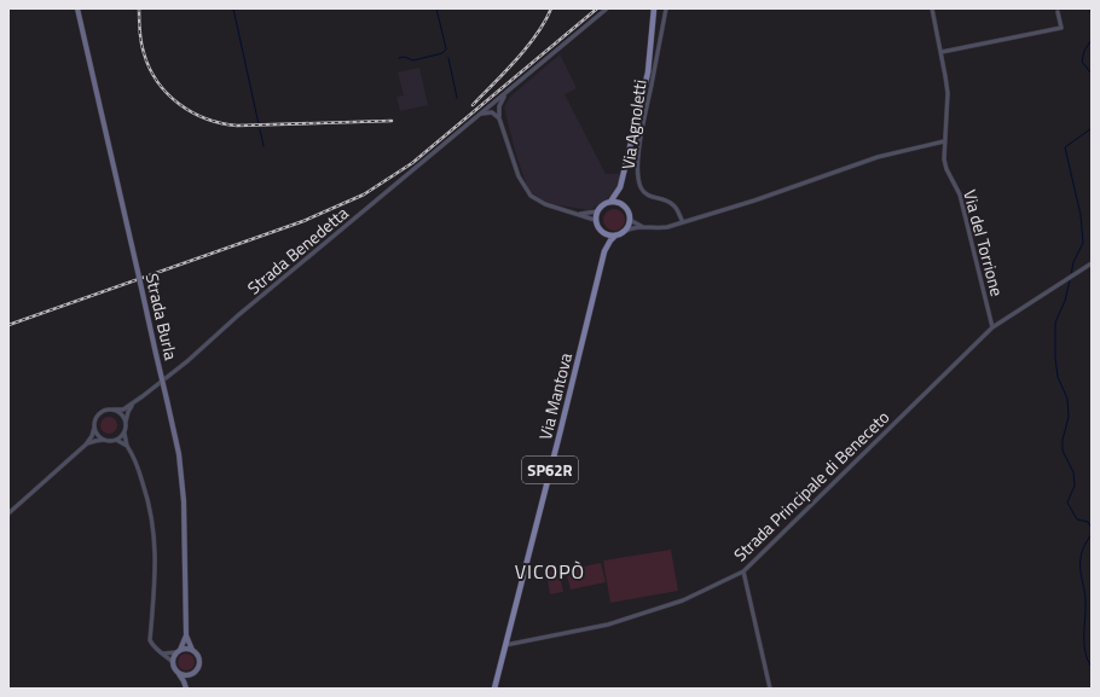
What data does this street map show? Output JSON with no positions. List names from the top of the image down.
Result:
{
  "streets": {
    "main road": ["Strada Burla", "Via Mantova", "SP62R"],
    "street": [
      "Via Agnoletti",
      "Via del Torrione",
      "Strada Benedetta",
      "Strada Principale di Beneceto"
    ]
  },
  "crossings": [
    ["Via del Torrione", "Strada Principale di Beneceto"],
    ["Via Mantova", "Strada Principale di Beneceto"]
  ],
  "districts": ["VICOPÒ"]
}
